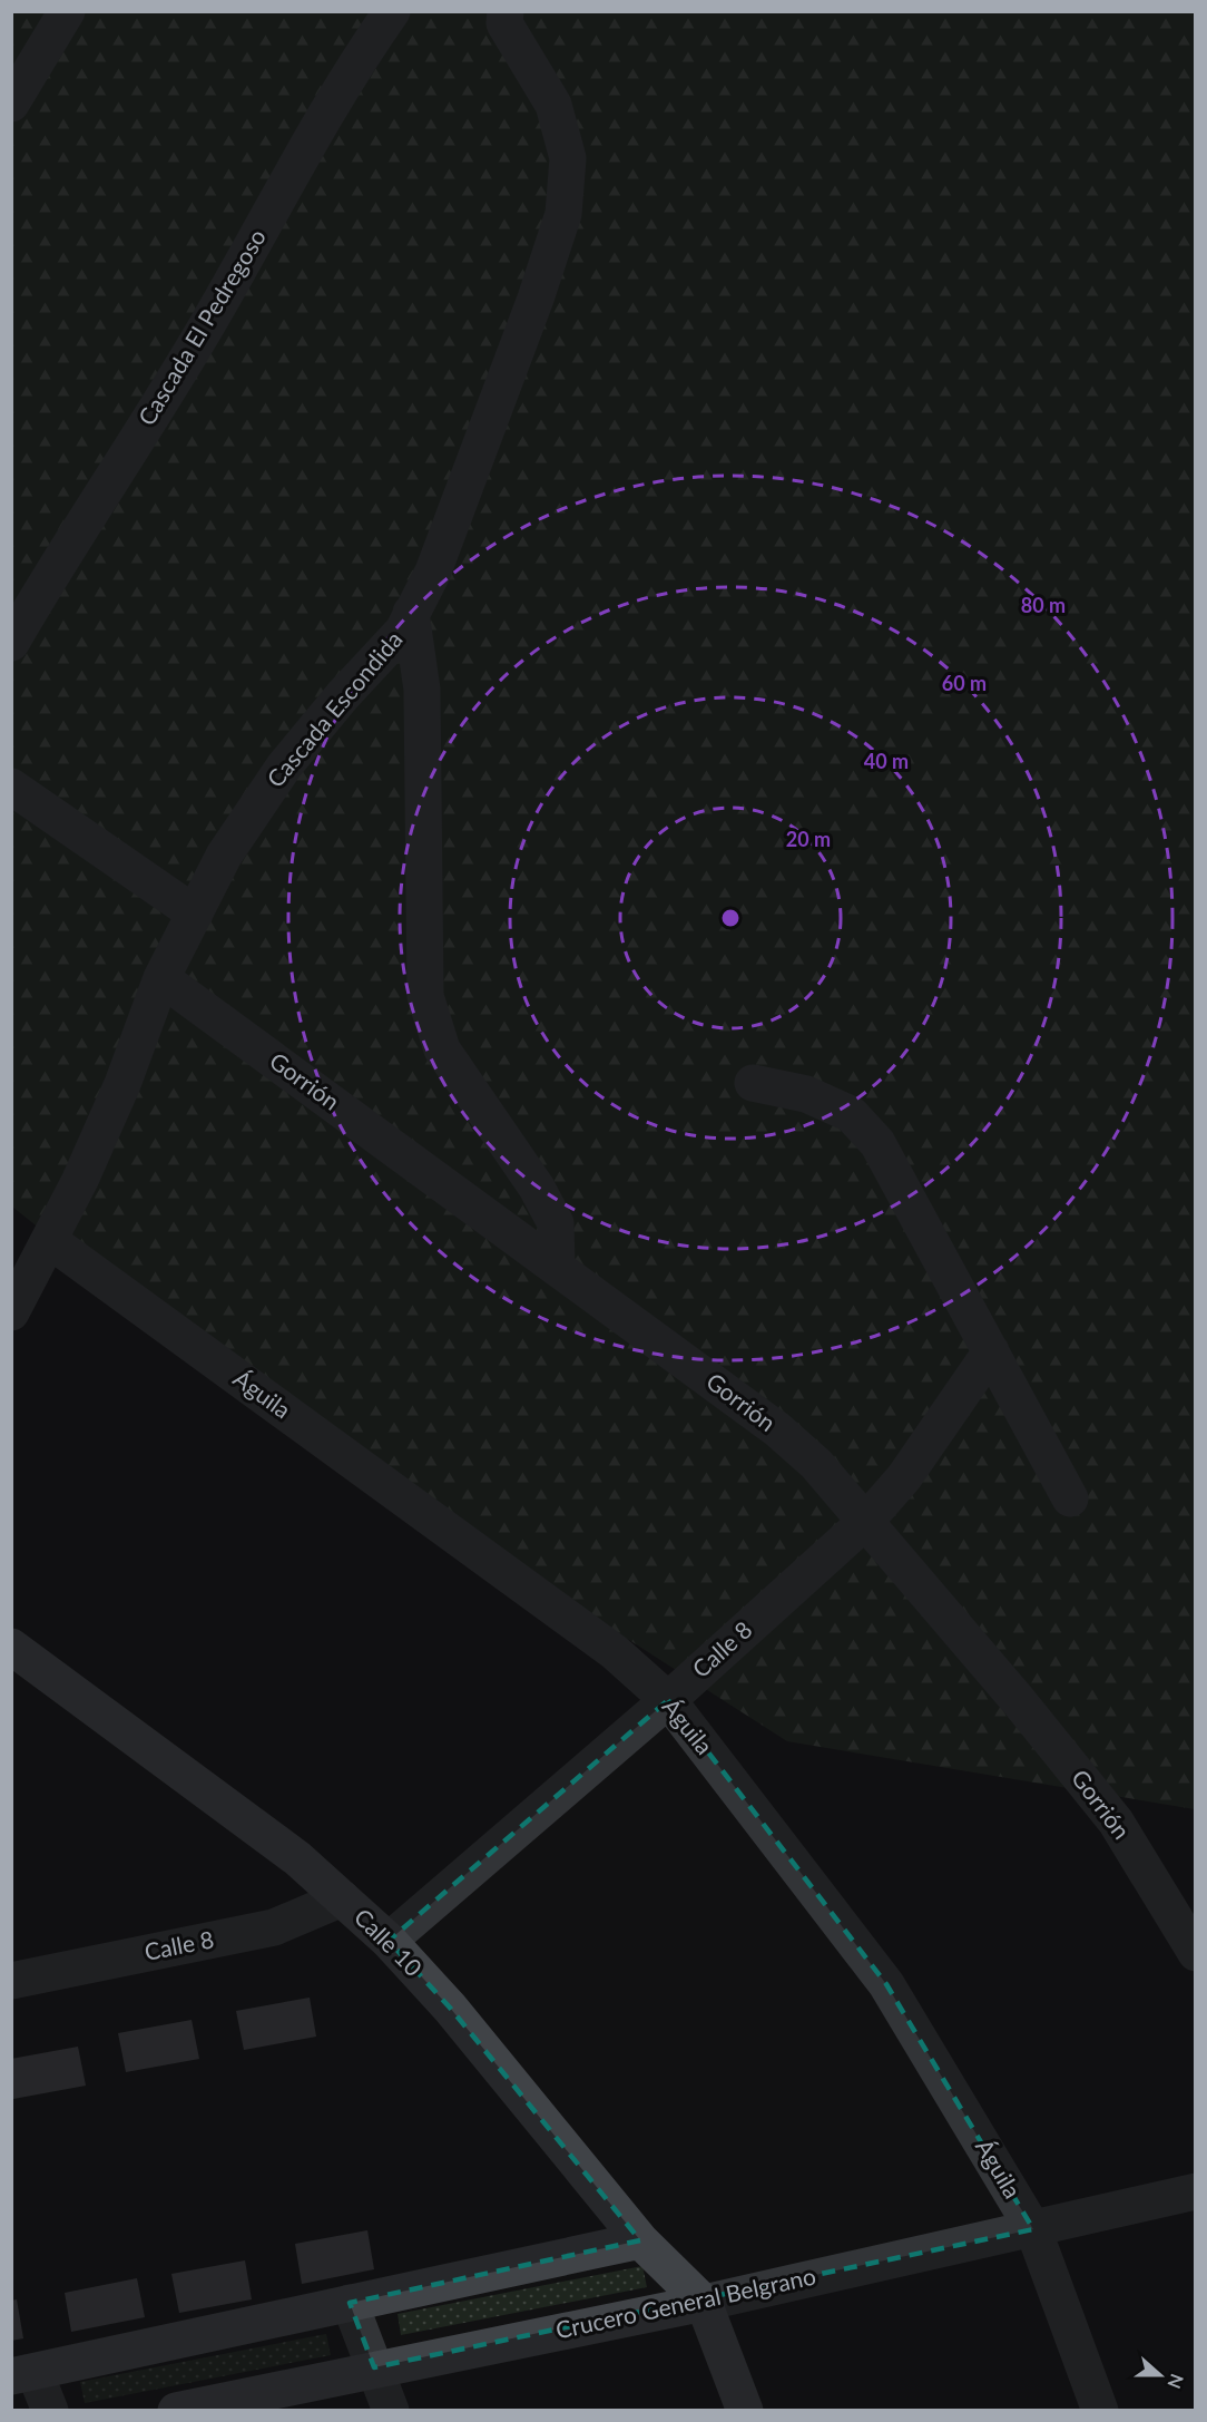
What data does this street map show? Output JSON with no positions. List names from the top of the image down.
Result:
{
  "streets": {
    "street": [
      "Cascada El Pedregoso",
      "Cascada Escondida",
      "Gorrión",
      "Águila",
      "Calle 8",
      "Calle 10",
      "Crucero General Belgrano"
    ]
  },
  "crossings": [
    ["Cascada Escondida", "Gorrión"],
    ["Cascada Escondida", "Águila"],
    ["Gorrión", "Calle 8"],
    ["Águila", "Calle 8"],
    ["Águila", "Crucero General Belgrano"],
    ["Calle 8", "Calle 10"],
    ["Calle 10", "Crucero General Belgrano"]
  ],
  "north": "right",
  "rings": [
    "80 m",
    "60 m",
    "40 m",
    "20 m"
  ]
}
